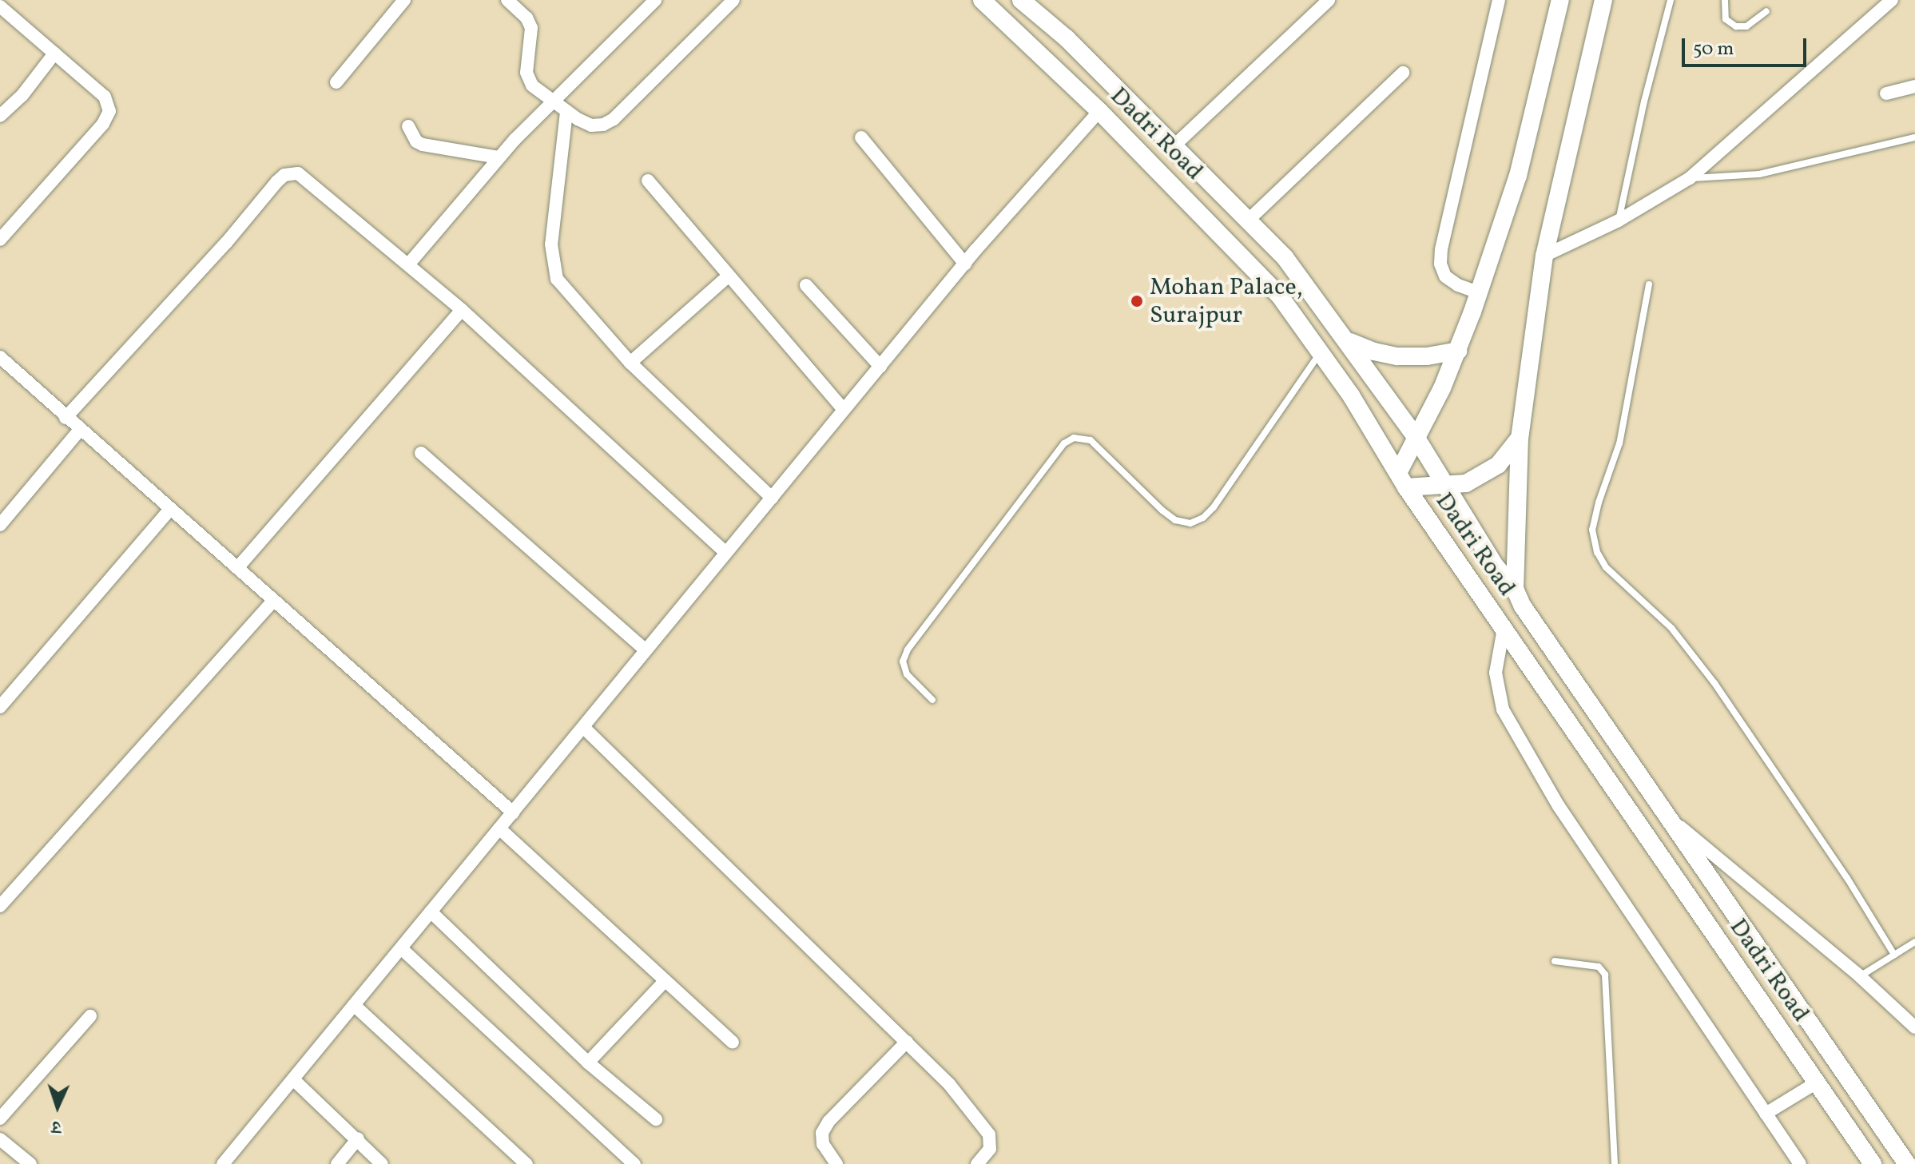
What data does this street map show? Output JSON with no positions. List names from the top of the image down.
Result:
{
  "streets": {
    "main road": ["Dadri Road"]
  },
  "places": ["Mohan Palace, Surajpur"],
  "scale_bar": "50 m",
  "north": "bottom"
}
